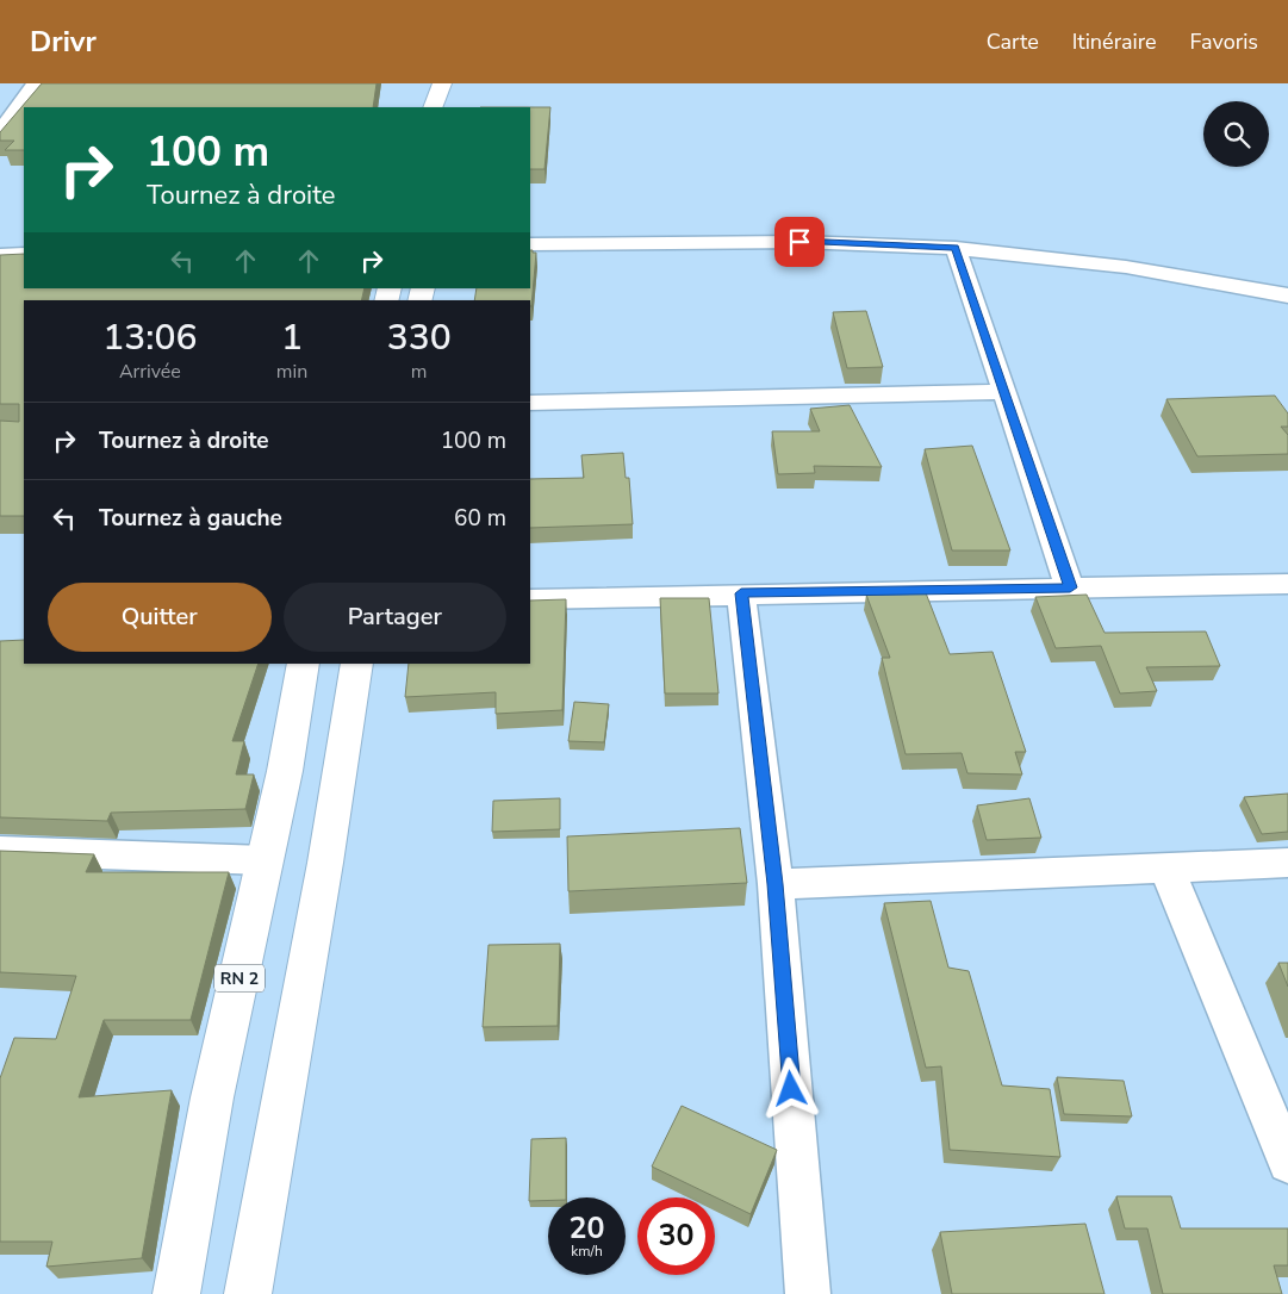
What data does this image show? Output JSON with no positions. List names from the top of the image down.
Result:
{
  "streets": {
    "main road": ["RN 2"]
  },
  "page": {
    "header": "Drivr",
    "nav": ["Carte", "Itinéraire", "Favoris"],
    "turn": ["100 m", "Tournez à droite"],
    "eta": [
      "13:06",
      "Arrivée",
      "1",
      "min",
      "330",
      "m"
    ],
    "list": [
      {
        "name": "Tournez à droite",
        "value": "100 m"
      },
      {
        "name": "Tournez à gauche",
        "value": "60 m"
      }
    ],
    "buttons": ["Quitter", "Partager"],
    "speed": "20 km/h",
    "limit": "30"
  }
}
